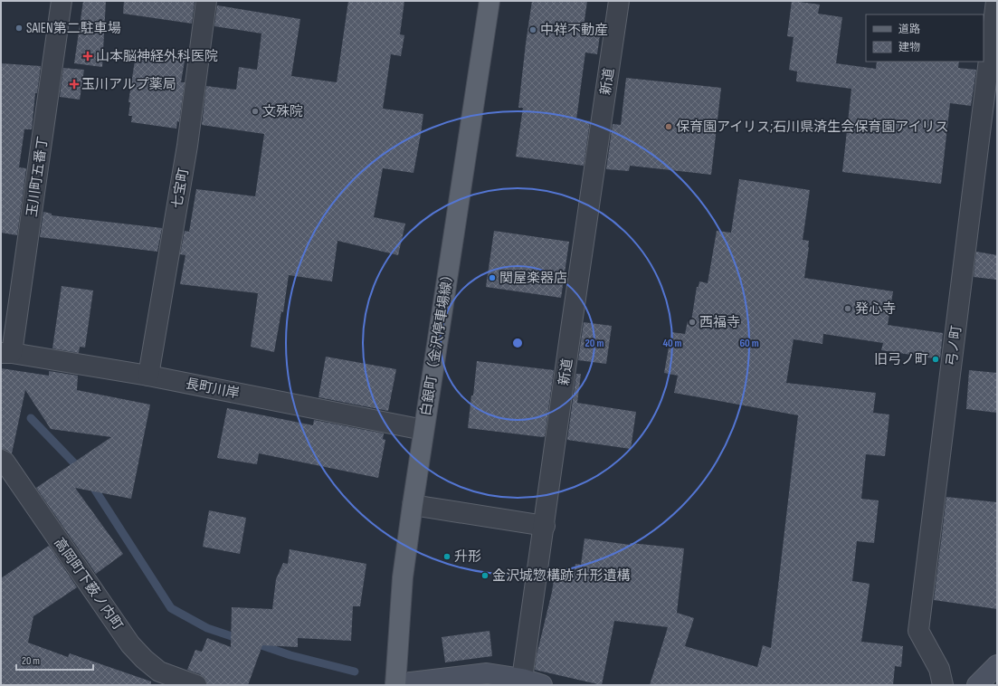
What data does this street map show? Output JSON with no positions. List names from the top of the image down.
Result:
{
  "streets": {
    "main road": ["白銀町（金沢停車場線）"],
    "street": [
      "新道",
      "玉川町五番丁",
      "七宝町",
      "弓ノ町",
      "長町川岸",
      "高岡町下薮ノ内町"
    ]
  },
  "crossings": [
    ["玉川町五番丁", "長町川岸"],
    ["七宝町", "長町川岸"],
    ["白銀町（金沢停車場線）", "長町川岸"]
  ],
  "places": {
    "other": [
      "SAIEN第二駐車場",
      "中祥不動産",
      "文殊院",
      "保育園アイリス;石川県済生会保育園アイリス",
      "関屋楽器店",
      "発心寺",
      "西福寺",
      "旧弓ノ町",
      "升形",
      "金沢城惣構跡 升形遺構"
    ],
    "health": ["山本脳神経外科医院", "玉川アルプ薬局"]
  },
  "legend": ["道路", "建物"],
  "scale_bar": "20 m",
  "rings": ["20 m", "40 m", "60 m"]
}
